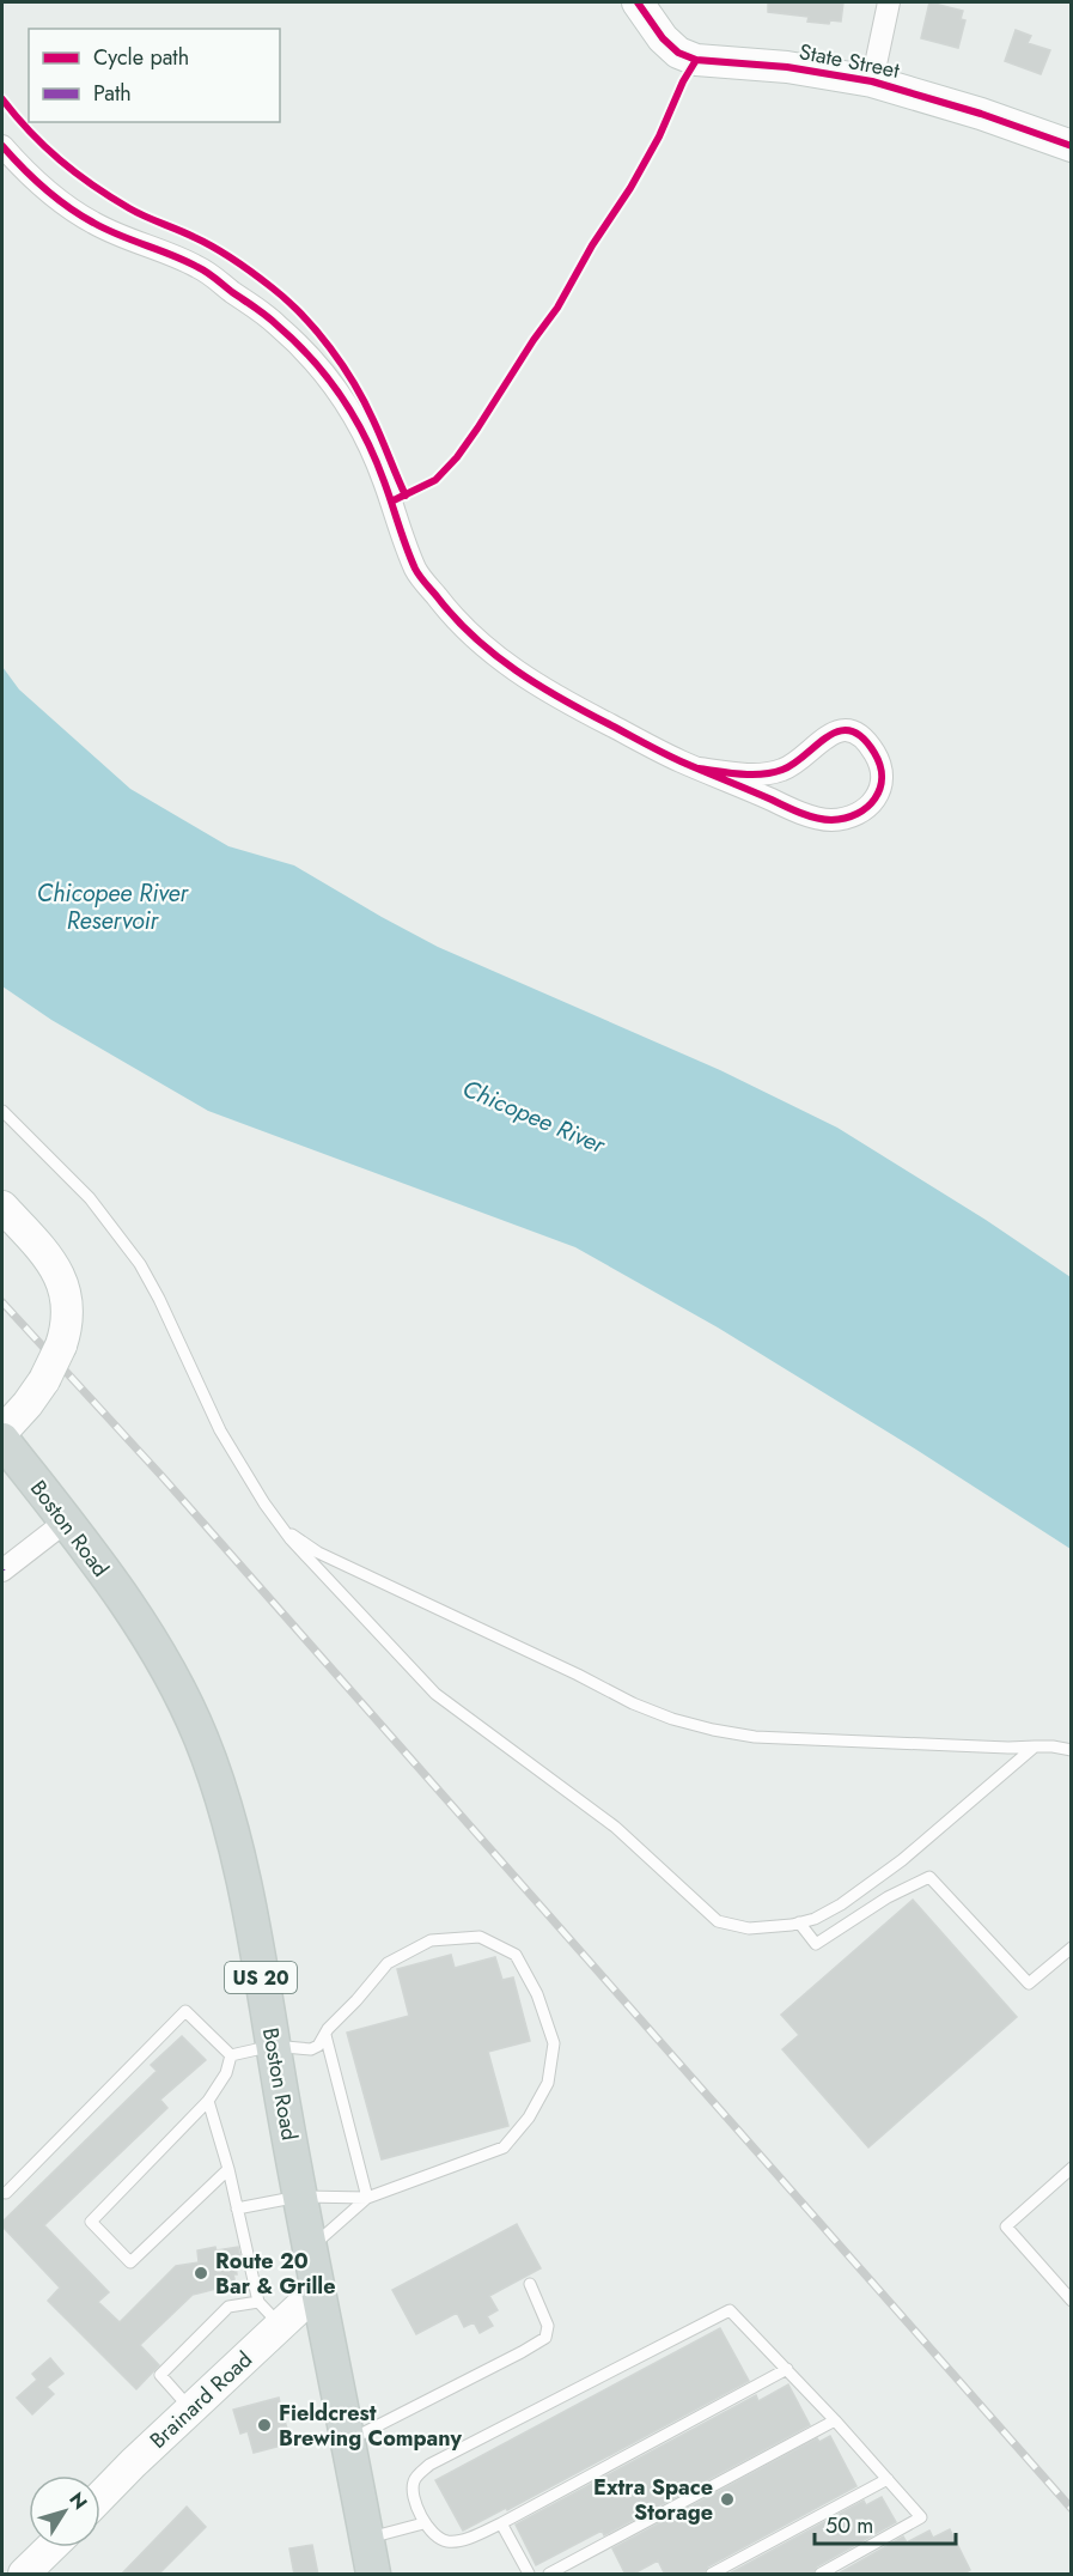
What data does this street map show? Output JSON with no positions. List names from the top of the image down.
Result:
{
  "streets": {
    "main road": ["Boston Road", "US 20"],
    "street": ["State Street", "Brainard Road"]
  },
  "crossings": [
    ["Boston Road", "Brainard Road"]
  ],
  "water": ["Chicopee River Reservoir", "Chicopee River"],
  "places": ["Route 20 Bar & Grille", "Fieldcrest Brewing Company", "Extra Space Storage"],
  "legend": ["Cycle path", "Path"],
  "scale_bar": "50 m",
  "north": "top right"
}
